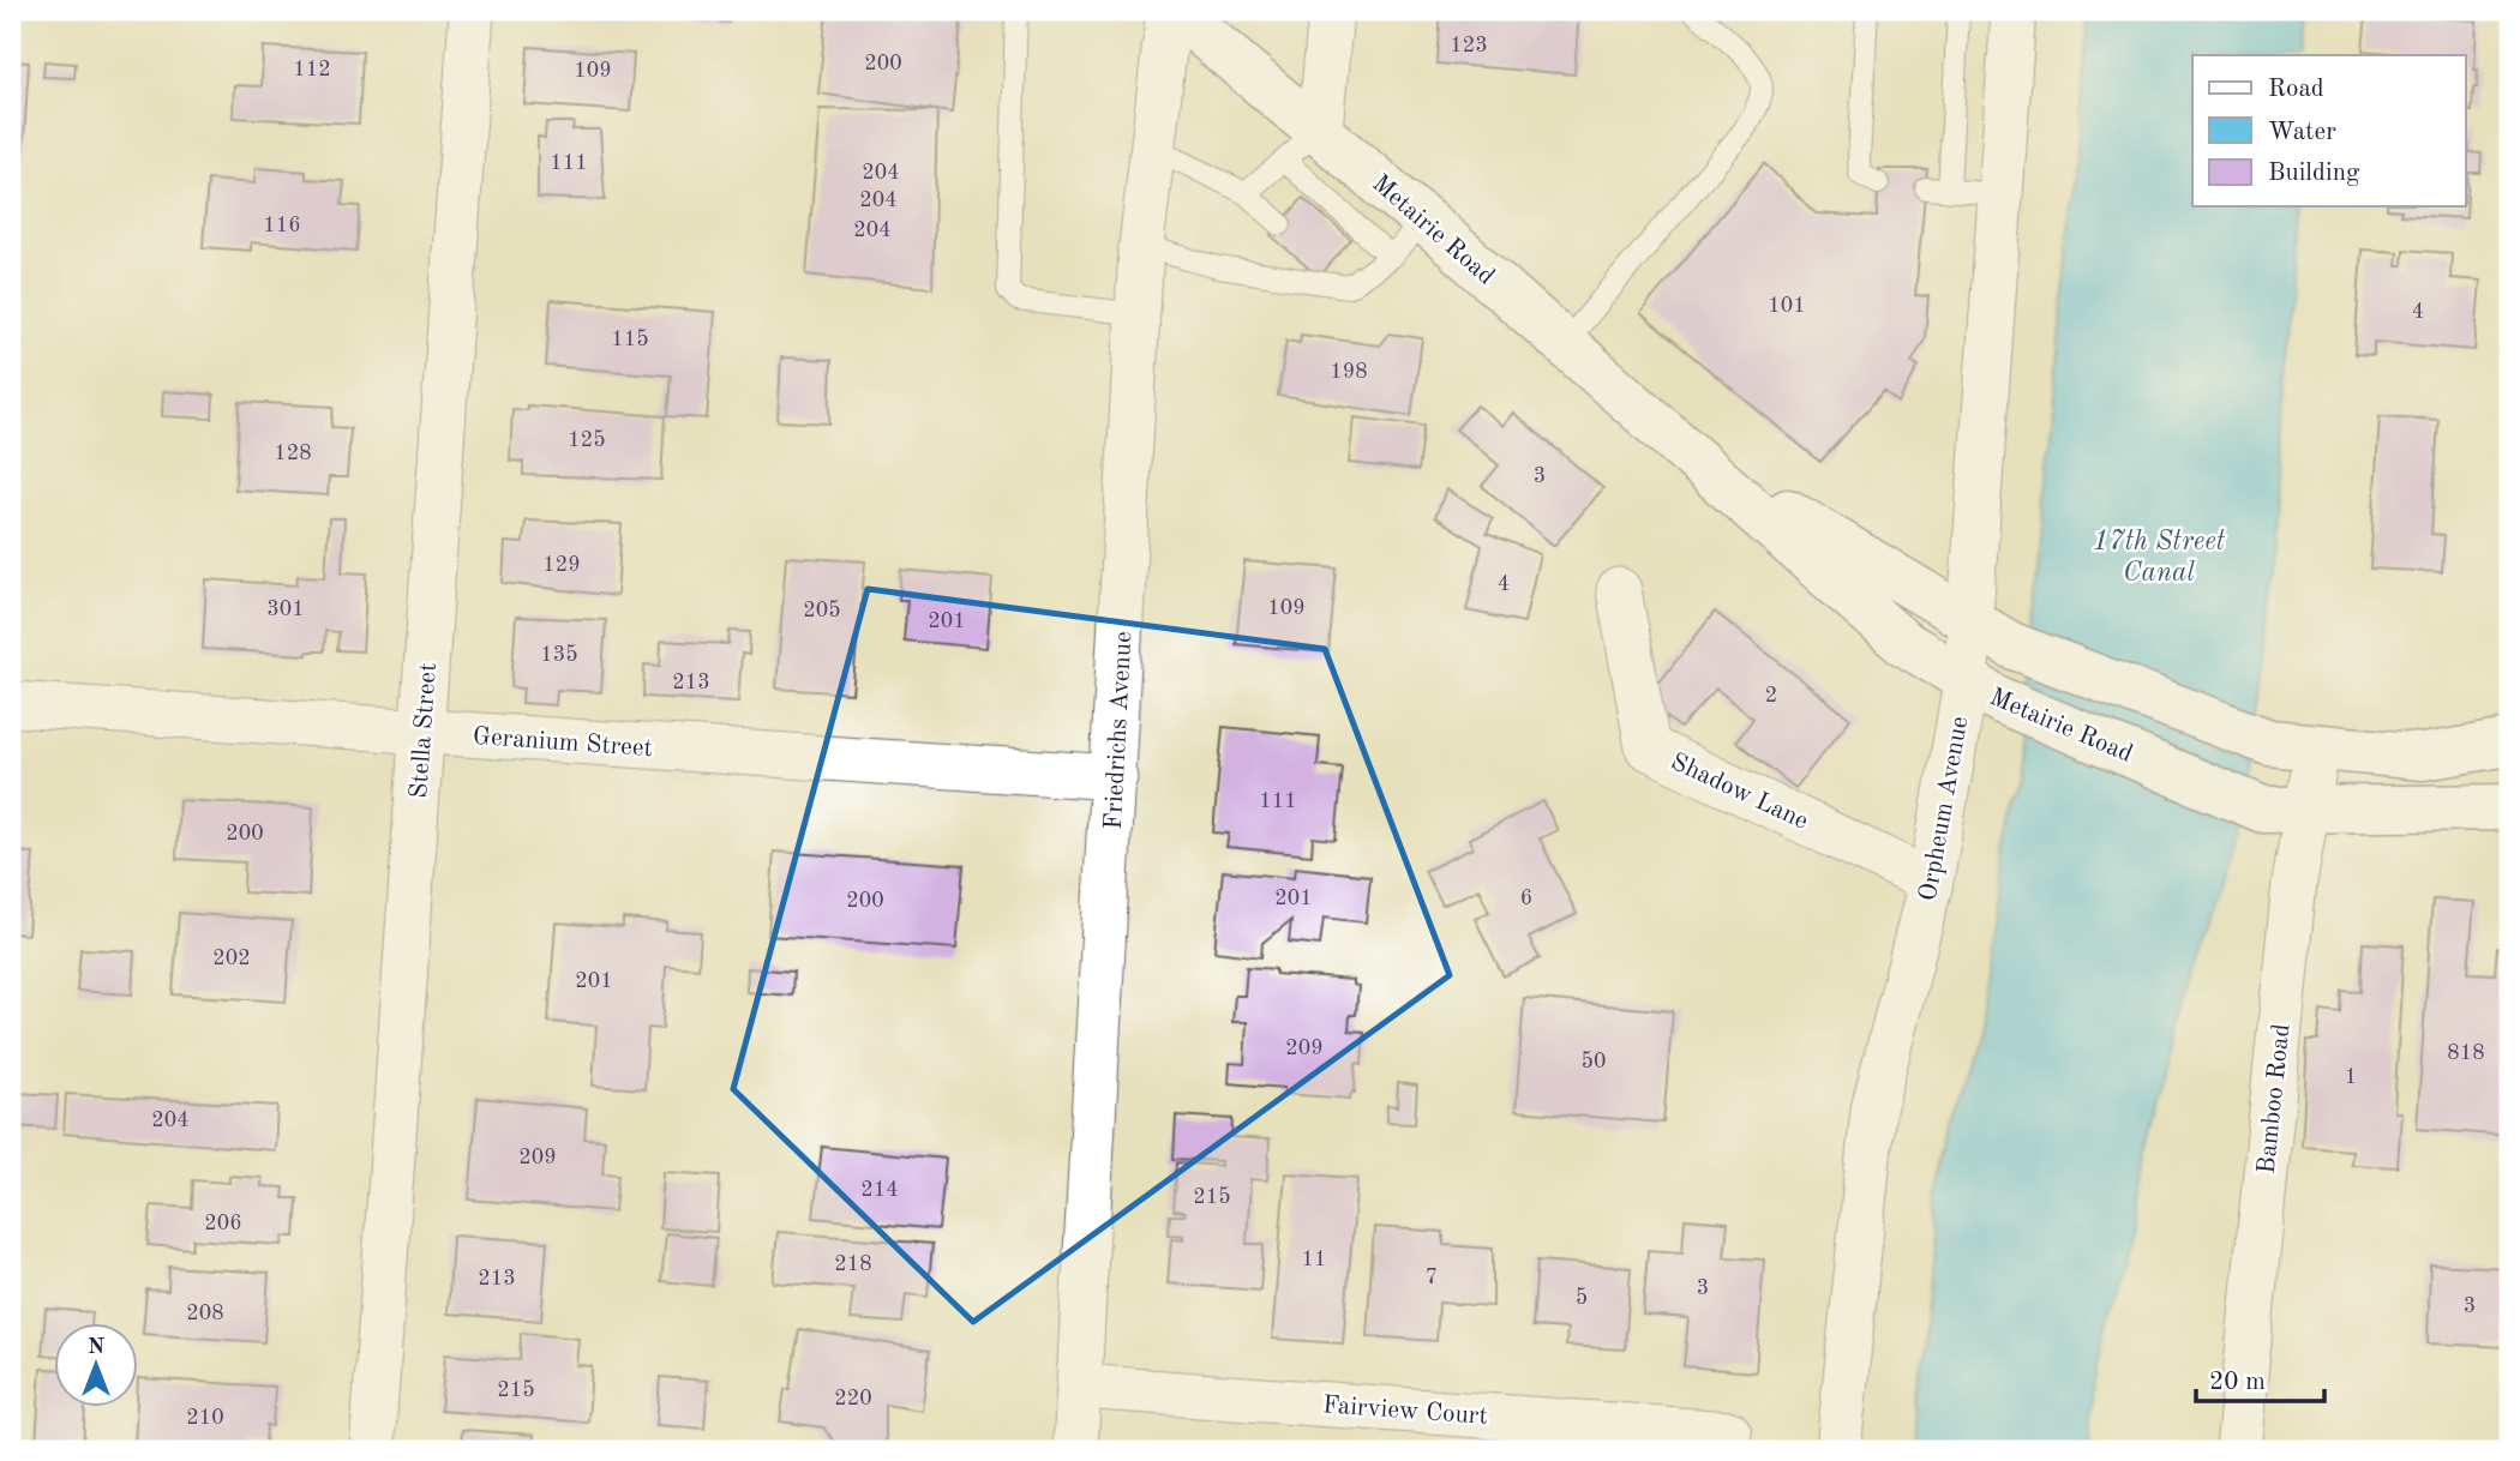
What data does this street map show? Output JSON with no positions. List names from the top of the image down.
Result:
{
  "streets": {
    "main road": ["Metairie Road"],
    "street": [
      "Stella Street",
      "Friedrichs Avenue",
      "Geranium Street",
      "Shadow Lane",
      "Orpheum Avenue",
      "Bamboo Road",
      "Fairview Court"
    ]
  },
  "crossings": [
    ["Metairie Road", "Friedrichs Avenue"],
    ["Metairie Road", "Orpheum Avenue"],
    ["Metairie Road", "Bamboo Road"],
    ["Stella Street", "Geranium Street"],
    ["Friedrichs Avenue", "Geranium Street"],
    ["Friedrichs Avenue", "Fairview Court"],
    ["Shadow Lane", "Orpheum Avenue"]
  ],
  "water": ["17th Street Canal"],
  "house_numbers": [
    "123",
    "200",
    "112",
    "109",
    "111",
    "204",
    "204",
    "116",
    "204",
    "101",
    "4",
    "115",
    "198",
    "125",
    "128",
    "3",
    "129",
    "4",
    "109",
    "301",
    "205",
    "201",
    "135",
    "213",
    "2",
    "111",
    "200",
    "201",
    "6",
    "200",
    "202",
    "201",
    "209",
    "818",
    "50",
    "1",
    "204",
    "209",
    "214",
    "215",
    "206",
    "11",
    "218",
    "7",
    "213",
    "3",
    "5",
    "3",
    "208",
    "215",
    "220",
    "210"
  ],
  "legend": ["Road", "Water", "Building"],
  "scale_bar": "20 m",
  "north": "top"
}
